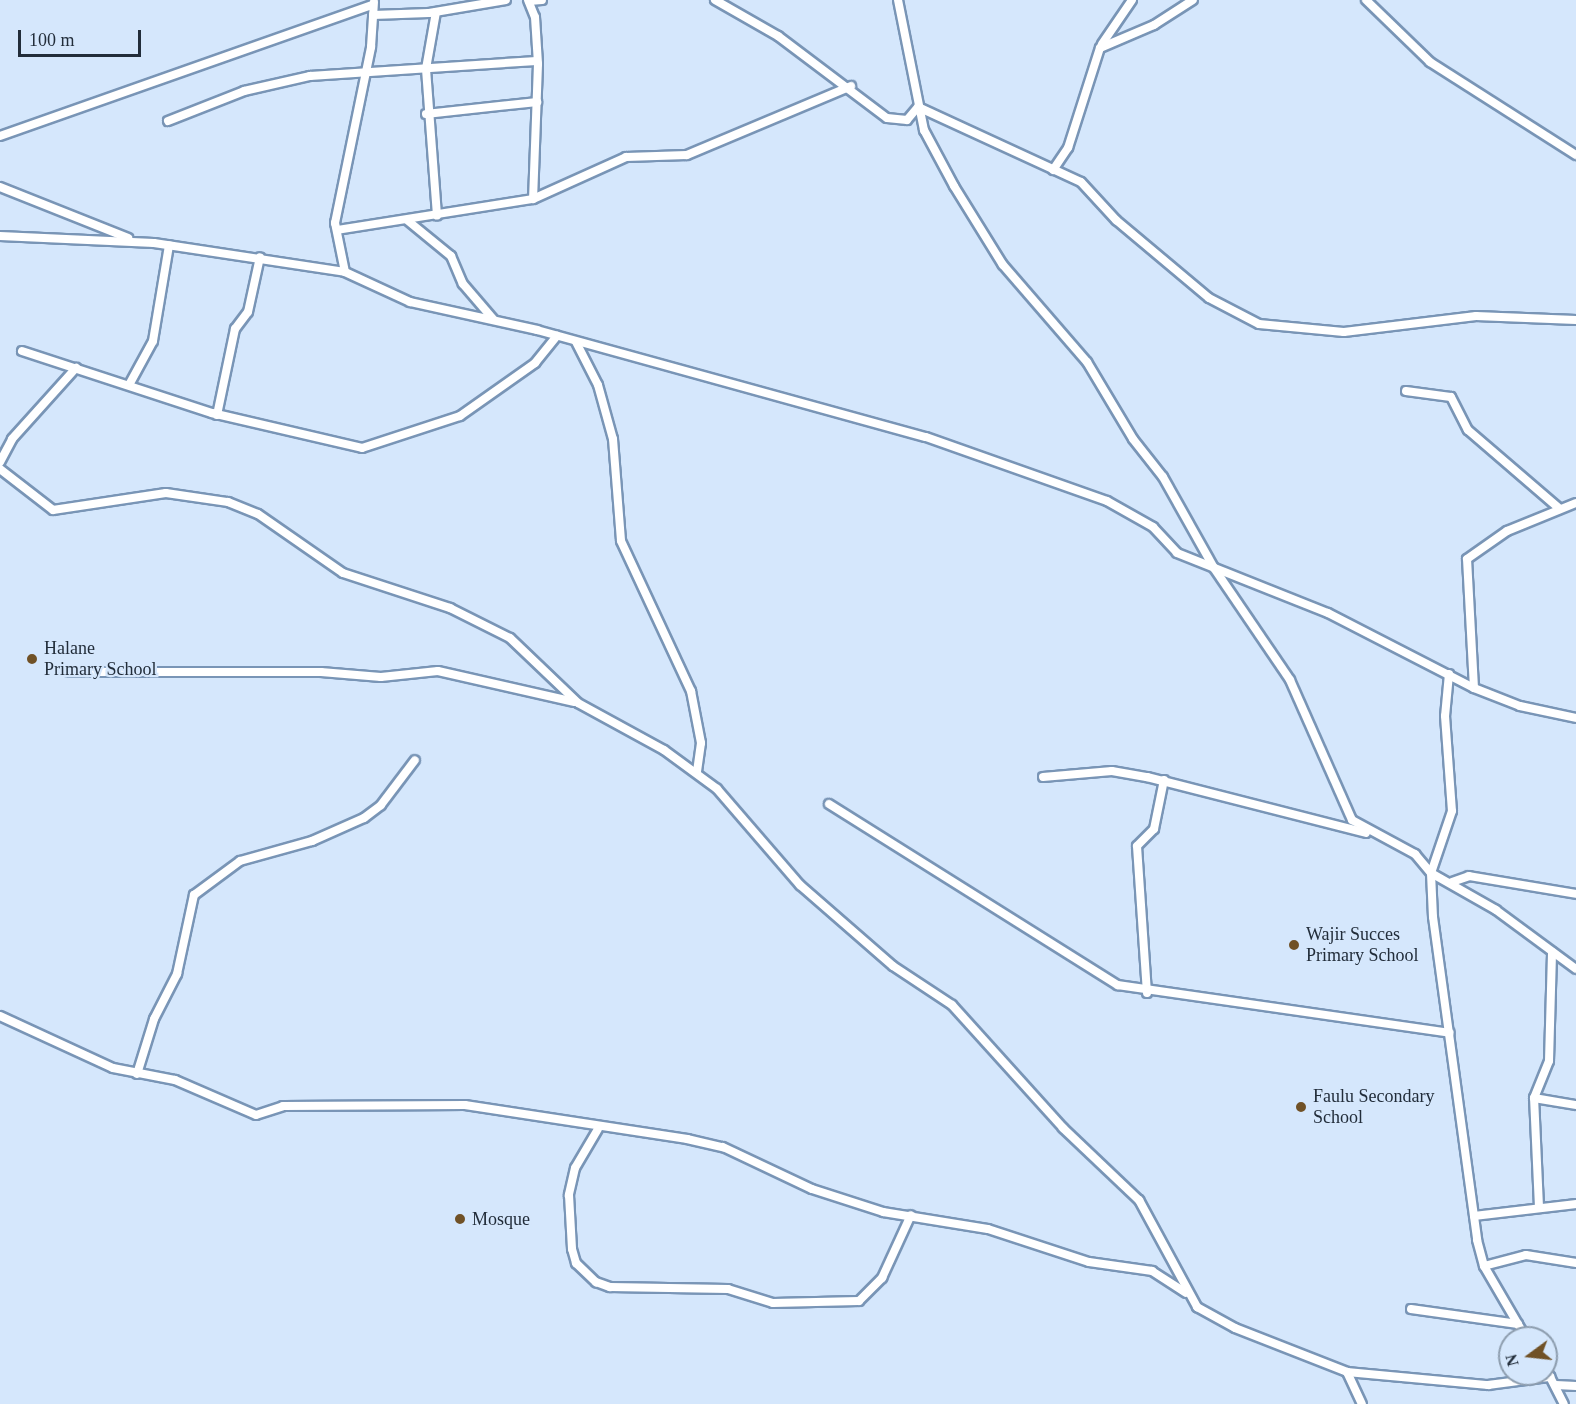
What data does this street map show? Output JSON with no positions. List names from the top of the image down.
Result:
{
  "places": [
    "Halane Primary School",
    "Wajir Succes Primary School",
    "Faulu Secondary School",
    "Mosque"
  ],
  "scale_bar": "100 m",
  "north": "left"
}
